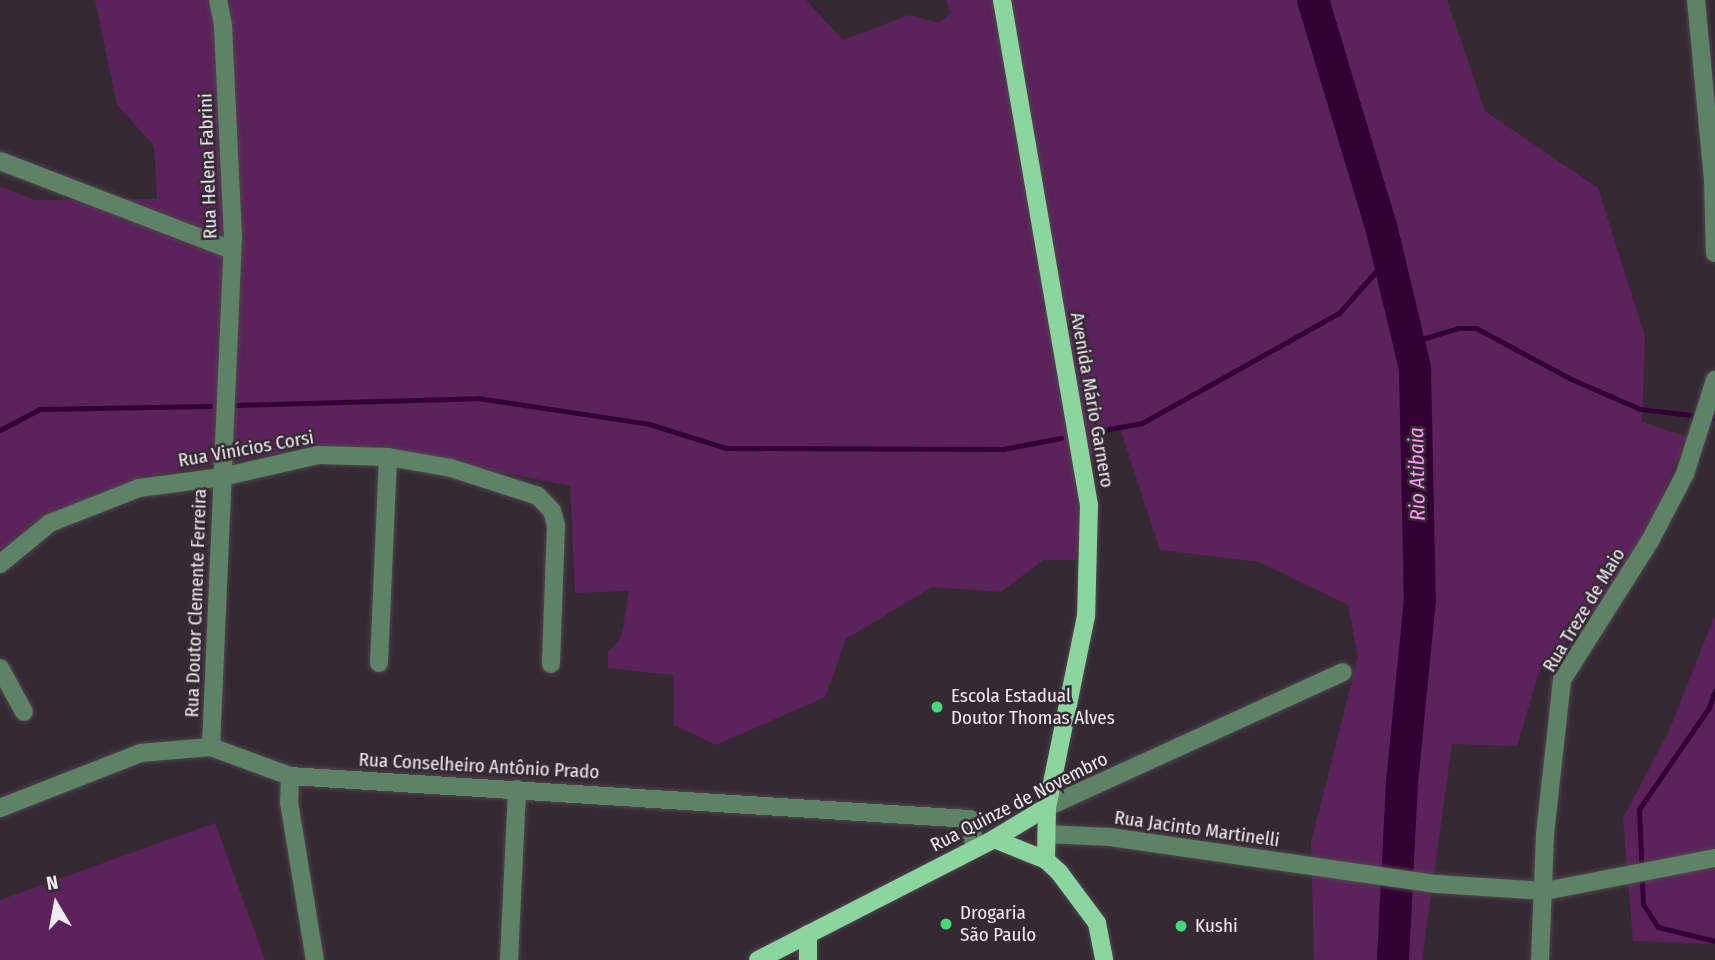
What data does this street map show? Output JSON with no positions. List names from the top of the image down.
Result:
{
  "streets": {
    "main road": ["Avenida Mário Garnero", "Rua Quinze de Novembro"],
    "street": [
      "Rua Helena Fabrini",
      "Rua Vinícios Corsi",
      "Rua Doutor Clemente Ferreira",
      "Rua Treze de Maio",
      "Rua Conselheiro Antônio Prado",
      "Rua Jacinto Martinelli"
    ]
  },
  "crossings": [
    ["Rua Helena Fabrini", "Rua Doutor Clemente Ferreira"],
    ["Avenida Mário Garnero", "Rua Quinze de Novembro"],
    ["Avenida Mário Garnero", "Rua Jacinto Martinelli"],
    ["Rua Vinícios Corsi", "Rua Doutor Clemente Ferreira"],
    ["Rua Doutor Clemente Ferreira", "Rua Conselheiro Antônio Prado"],
    ["Rua Treze de Maio", "Rua Jacinto Martinelli"],
    ["Rua Conselheiro Antônio Prado", "Rua Quinze de Novembro"]
  ],
  "water": ["Rio Atibaia"],
  "places": ["Escola Estadual Doutor Thomas Alves", "Drogaria São Paulo", "Kushi"],
  "north": "top"
}
